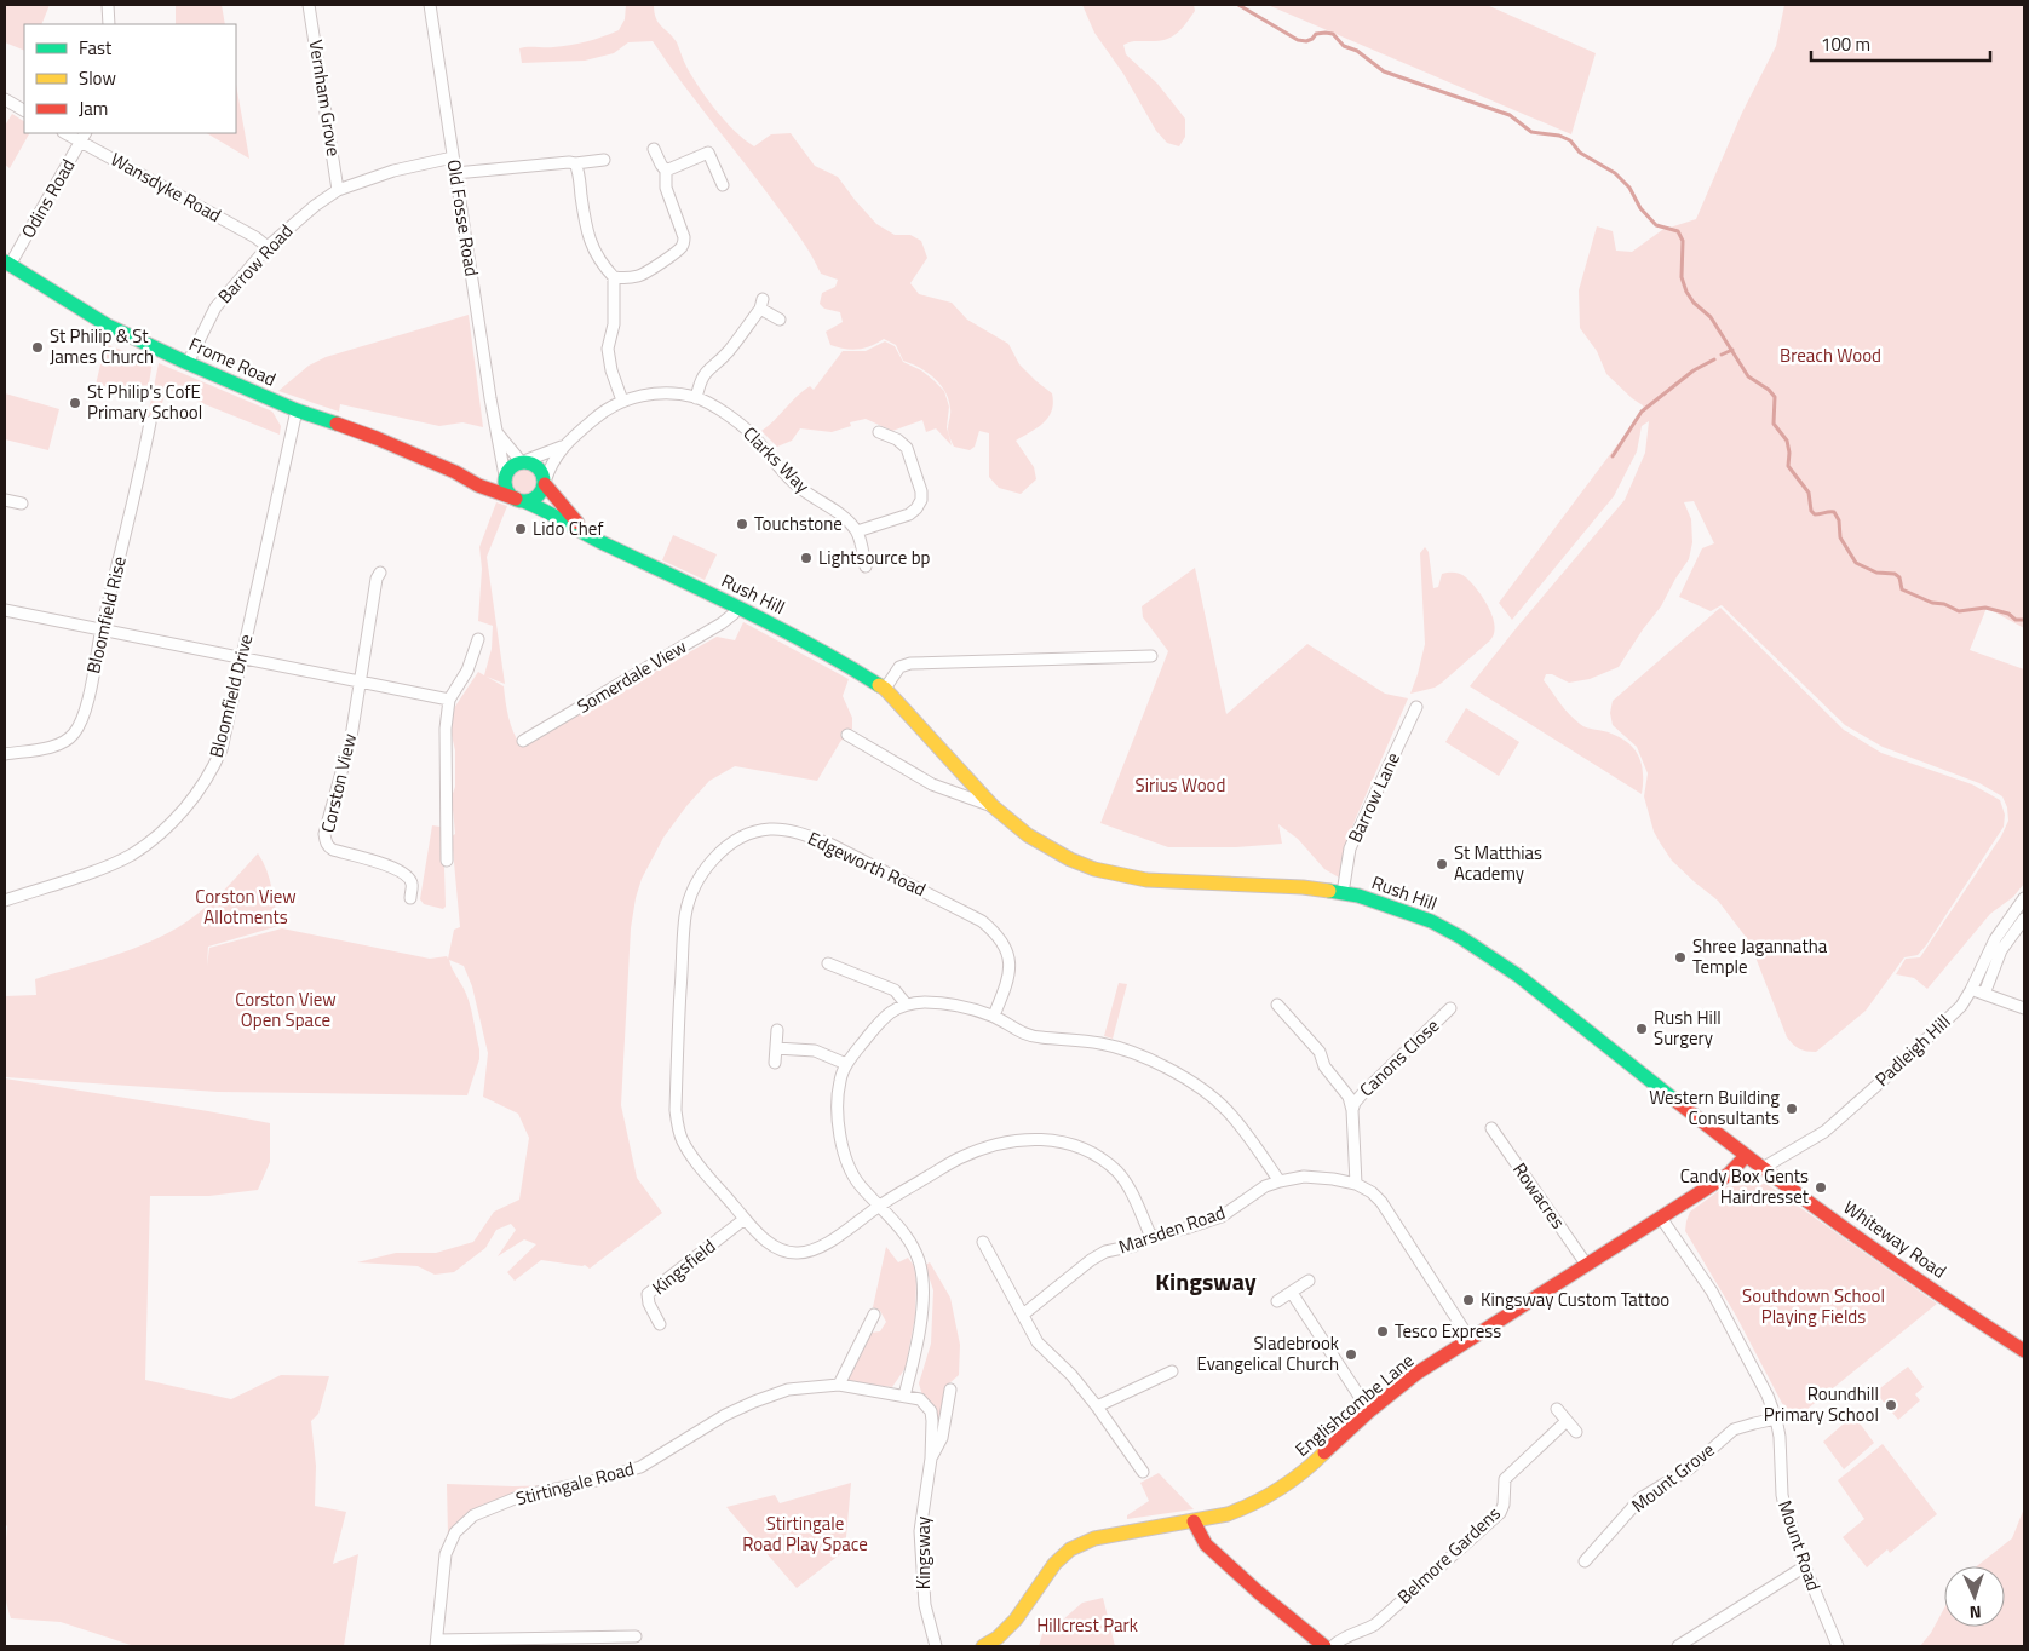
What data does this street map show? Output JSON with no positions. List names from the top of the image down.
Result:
{
  "streets": {
    "street": [
      "Vernham Grove",
      "Wansdyke Road",
      "Odins Road",
      "Old Fosse Road",
      "Barrow Road",
      "Frome Road",
      "Clarks Way",
      "Rush Hill",
      "Bloomfield Rise",
      "Somerdale View",
      "Bloomfield Drive",
      "Corston View",
      "Barrow Lane",
      "Edgeworth Road",
      "Padleigh Hill",
      "Canons Close",
      "Rowacres",
      "Marsden Road",
      "Whiteway Road",
      "Kingsfield",
      "Englishcombe Lane",
      "Mount Grove",
      "Stirtingale Road",
      "Mount Road",
      "Kingsway",
      "Belmore Gardens"
    ]
  },
  "crossings": [
    ["Vernham Grove", "Barrow Road"],
    ["Wansdyke Road", "Odins Road"],
    ["Wansdyke Road", "Barrow Road"],
    ["Odins Road", "Frome Road"],
    ["Old Fosse Road", "Barrow Road"],
    ["Old Fosse Road", "Frome Road"],
    ["Old Fosse Road", "Clarks Way"],
    ["Old Fosse Road", "Rush Hill"],
    ["Barrow Road", "Frome Road"],
    ["Frome Road", "Clarks Way"],
    ["Frome Road", "Rush Hill"],
    ["Frome Road", "Bloomfield Drive"],
    ["Clarks Way", "Rush Hill"],
    ["Rush Hill", "Somerdale View"],
    ["Rush Hill", "Barrow Lane"],
    ["Rush Hill", "Whiteway Road"],
    ["Rush Hill", "Englishcombe Lane"],
    ["Edgeworth Road", "Kingsfield"],
    ["Padleigh Hill", "Whiteway Road"],
    ["Canons Close", "Marsden Road"],
    ["Rowacres", "Englishcombe Lane"],
    ["Marsden Road", "Englishcombe Lane"],
    ["Whiteway Road", "Englishcombe Lane"],
    ["Englishcombe Lane", "Mount Road"],
    ["Mount Grove", "Mount Road"],
    ["Stirtingale Road", "Kingsway"]
  ],
  "districts": ["Kingsway"],
  "parks": [
    "Breach Wood",
    "Sirius Wood",
    "Corston View Allotments",
    "Corston View Open Space",
    "Southdown School Playing Fields",
    "Stirtingale Road Play Space",
    "Hillcrest Park"
  ],
  "places": [
    "St Philip & St James Church",
    "St Philip's CofE Primary School",
    "Touchstone",
    "Lido Chef",
    "Lightsource bp",
    "St Matthias Academy",
    "Shree Jagannatha Temple",
    "Rush Hill Surgery",
    "Western Building Consultants",
    "Candy Box Gents Hairdresset",
    "Kingsway Custom Tattoo",
    "Tesco Express",
    "Sladebrook Evangelical Church",
    "Roundhill Primary School"
  ],
  "legend": ["Fast", "Slow", "Jam"],
  "scale_bar": "100 m",
  "north": "bottom"
}
